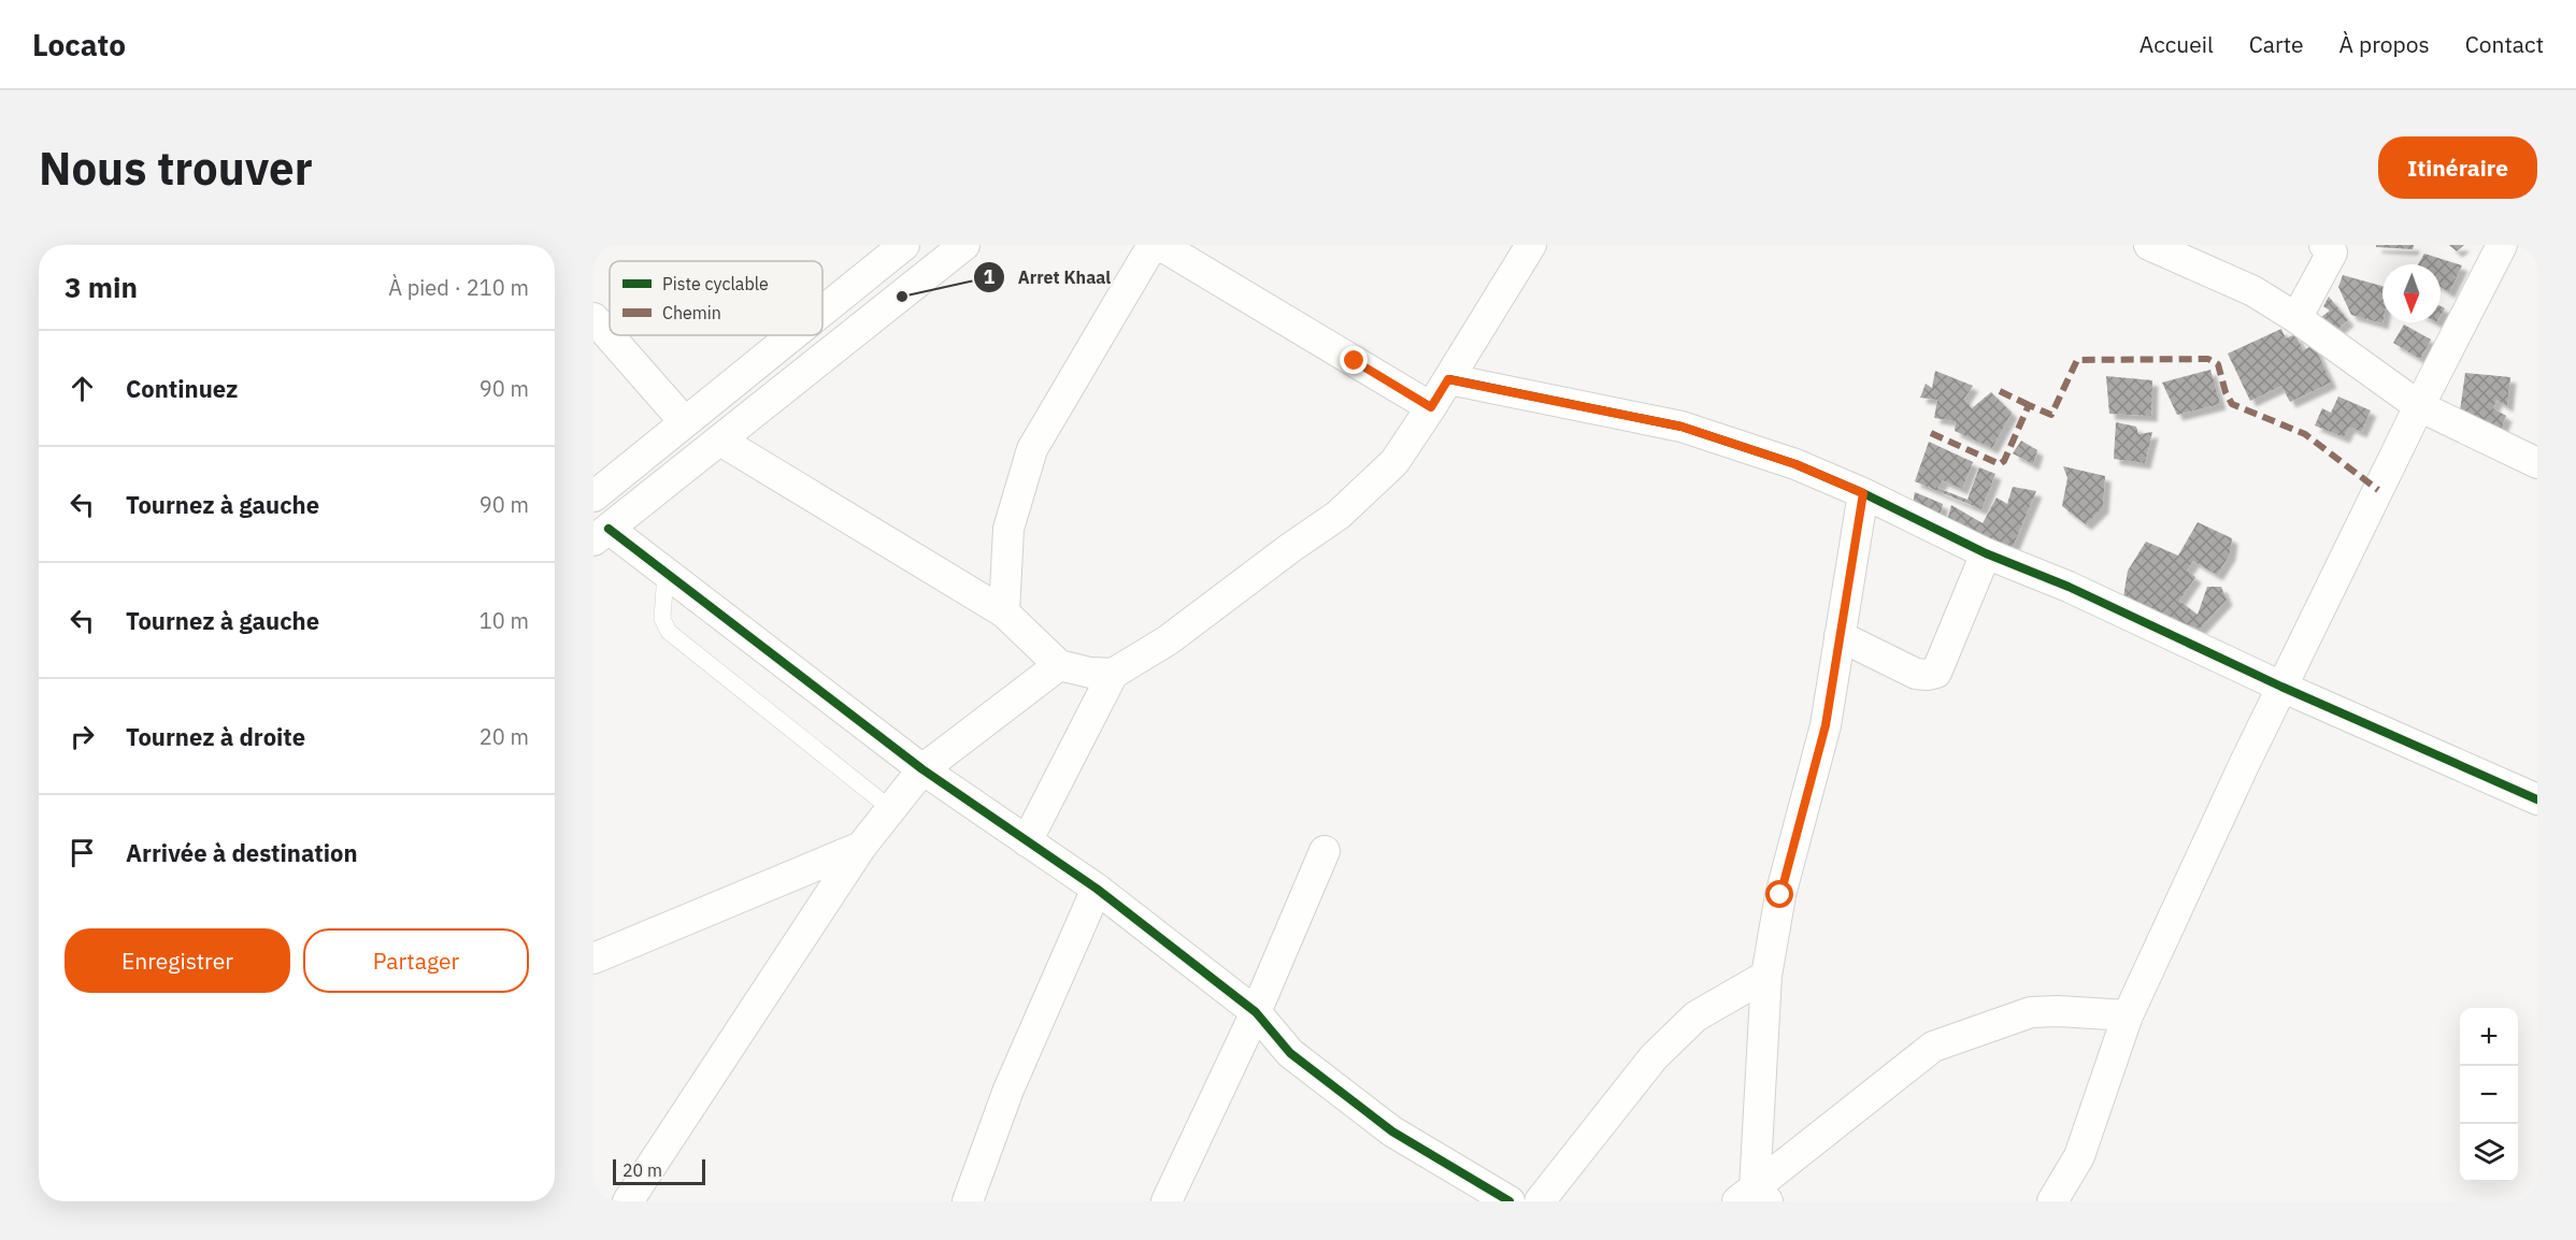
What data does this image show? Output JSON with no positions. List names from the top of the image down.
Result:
{
  "places": ["Arret Khaal"],
  "legend": ["Piste cyclable", "Chemin"],
  "scale_bar": "20 m",
  "north": "bottom",
  "page": {
    "header": "Locato",
    "nav": [
      "Accueil",
      "Carte",
      "À propos",
      "Contact"
    ],
    "buttons": [
      "Itinéraire",
      ["Enregistrer", "Partager"]
    ],
    "title": "Nous trouver",
    "heading": ["3 min", "À pied · 210 m"],
    "list": [
      ["Continuez", "90 m"],
      ["Tournez à gauche", "90 m"],
      ["Tournez à gauche", "10 m"],
      ["Tournez à droite", "20 m"],
      "Arrivée à destination"
    ],
    "map_buttons": ["+", "−"],
    "scale": "20 m"
  }
}
